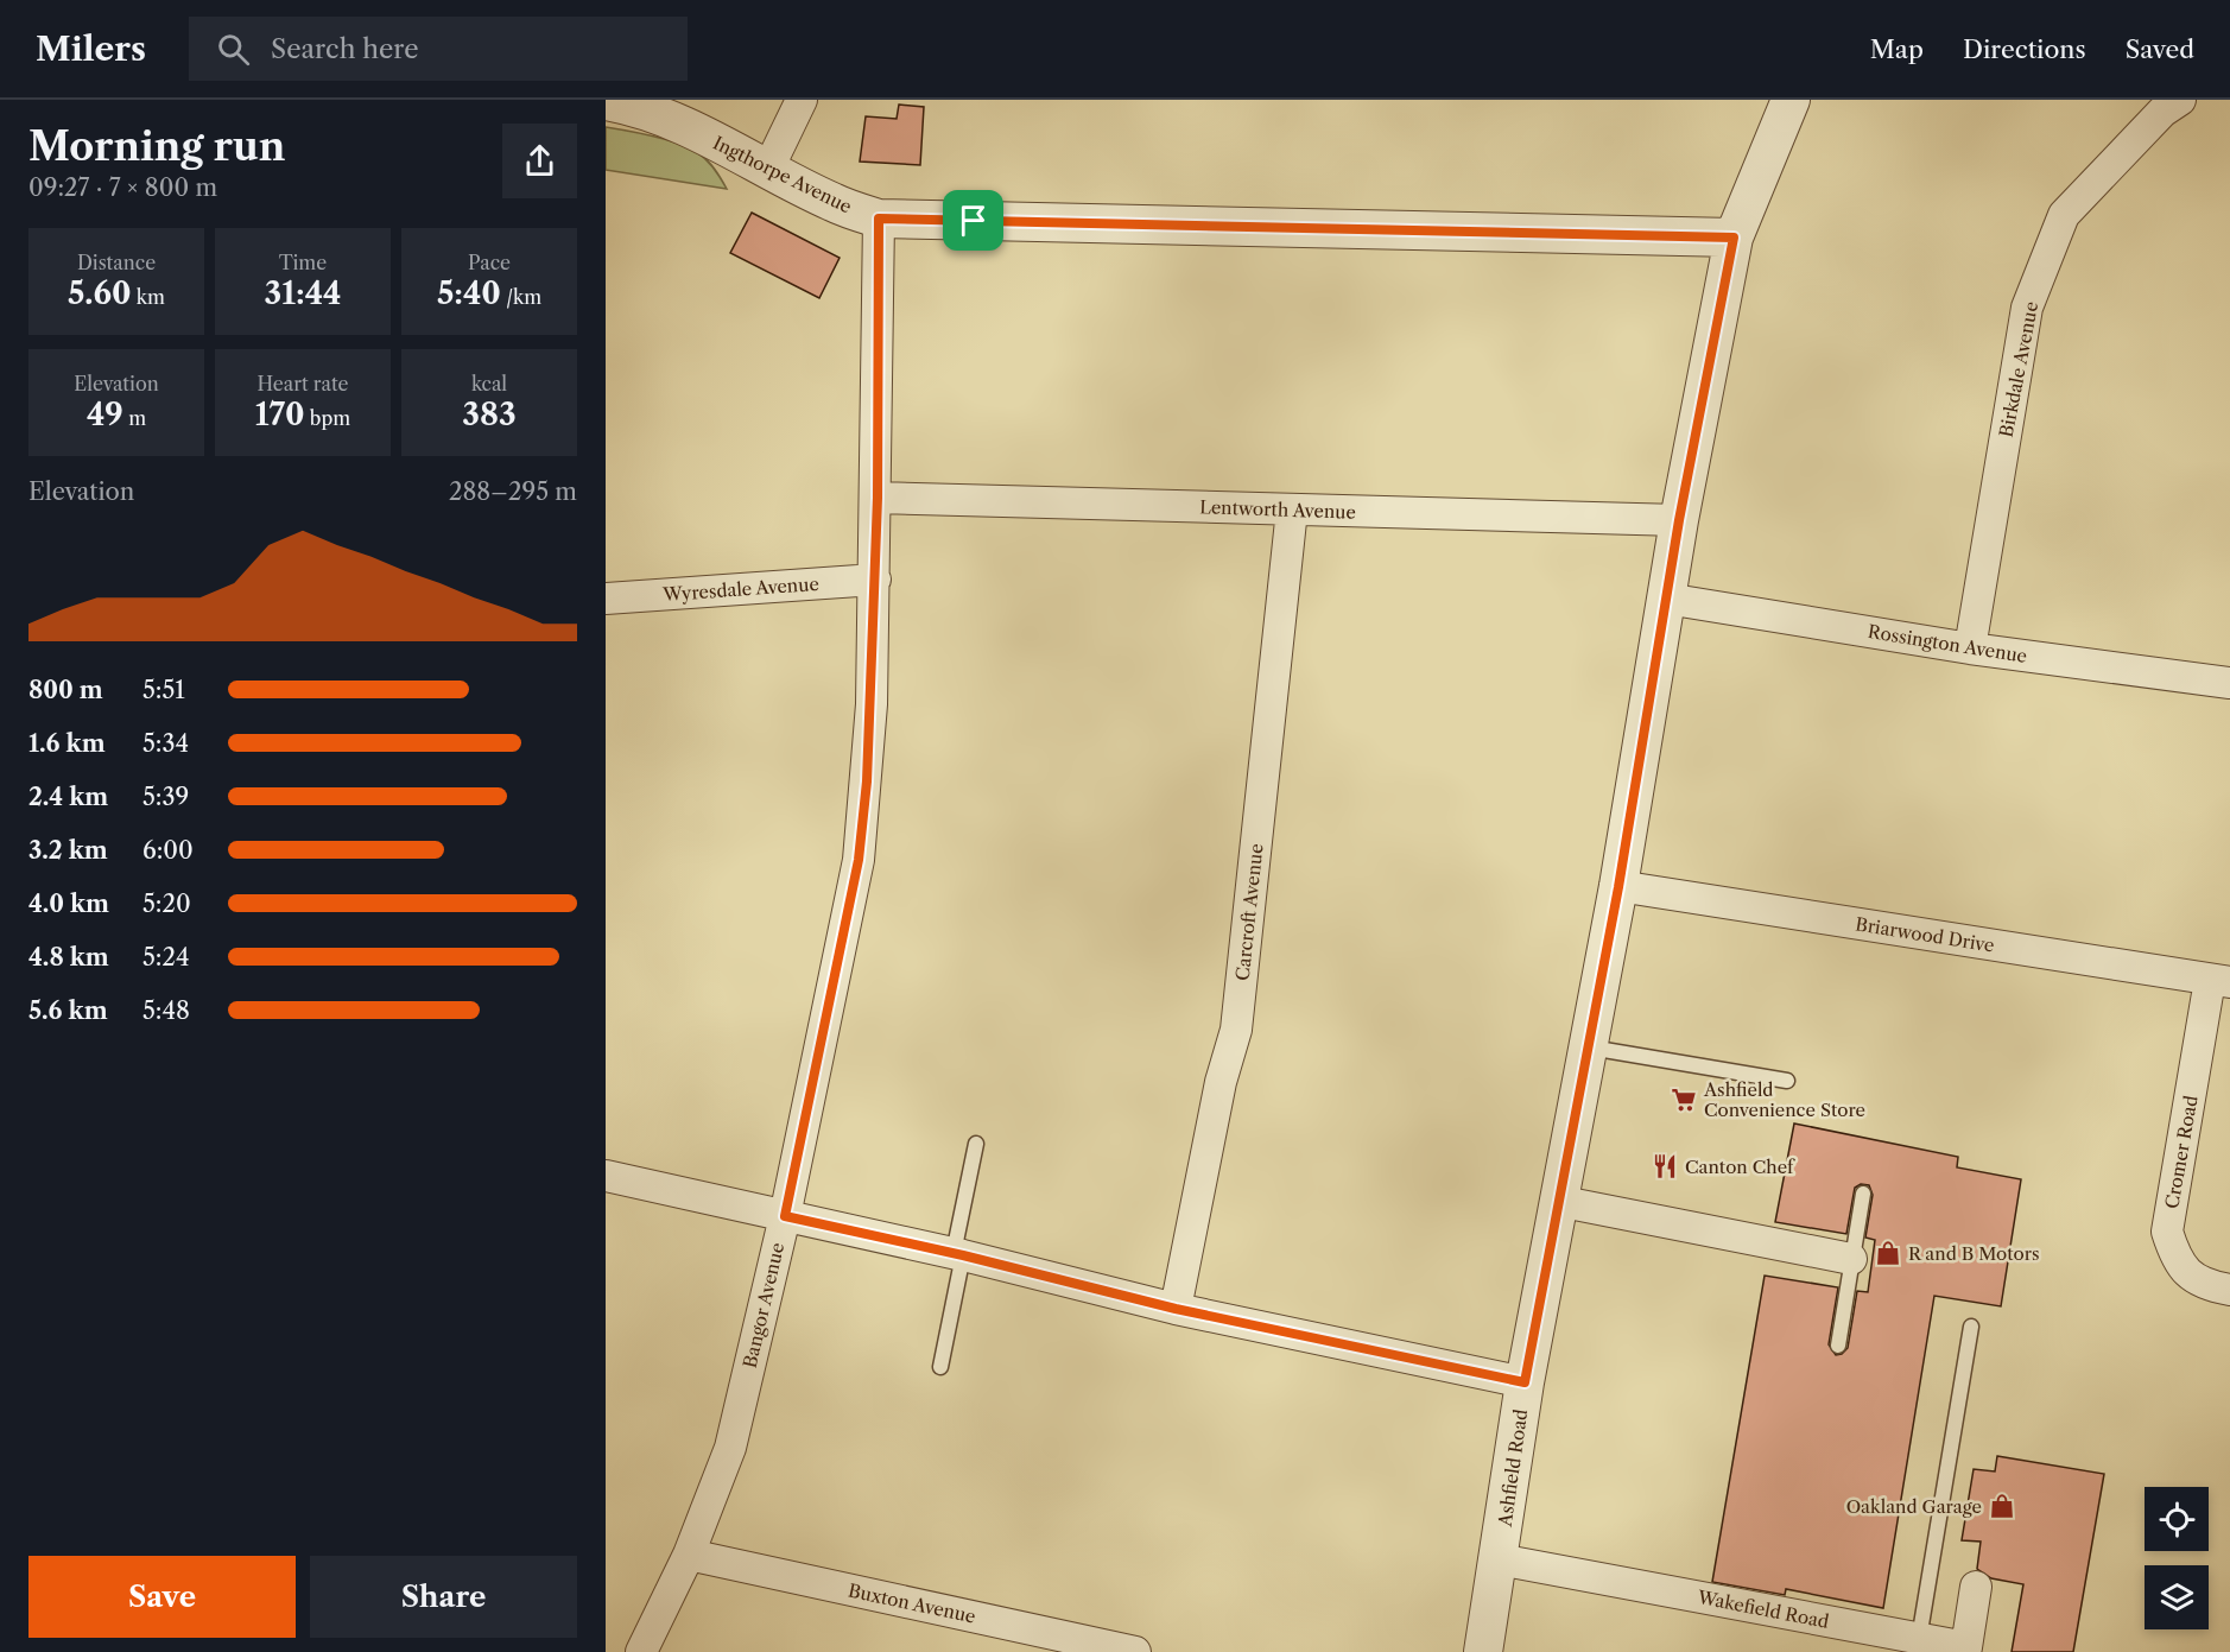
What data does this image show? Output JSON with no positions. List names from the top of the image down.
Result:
{
  "streets": {
    "street": [
      "Ingthorpe Avenue",
      "Birkdale Avenue",
      "Lentworth Avenue",
      "Wyresdale Avenue",
      "Rossington Avenue",
      "Carcroft Avenue",
      "Briarwood Drive",
      "Cromer Road",
      "Bangor Avenue",
      "Ashfield Road",
      "Buxton Avenue",
      "Wakefield Road"
    ]
  },
  "crossings": [
    ["Ingthorpe Avenue", "Bangor Avenue"],
    ["Ingthorpe Avenue", "Ashfield Road"],
    ["Birkdale Avenue", "Rossington Avenue"],
    ["Lentworth Avenue", "Carcroft Avenue"],
    ["Lentworth Avenue", "Bangor Avenue"],
    ["Lentworth Avenue", "Ashfield Road"],
    ["Wyresdale Avenue", "Bangor Avenue"],
    ["Rossington Avenue", "Ashfield Road"],
    ["Briarwood Drive", "Cromer Road"],
    ["Briarwood Drive", "Ashfield Road"],
    ["Bangor Avenue", "Buxton Avenue"],
    ["Ashfield Road", "Wakefield Road"]
  ],
  "places": {
    "supermarket": ["Ashfield Convenience Store"],
    "restaurant": ["Canton Chef"],
    "shop": ["R and B Motors", "Oakland Garage"]
  },
  "page": {
    "header": "Milers",
    "search": "Search here",
    "nav": ["Map", "Directions", "Saved"],
    "heading": ["Morning run", "09:27 · 7 × 800 m"],
    "stats": [
      ["Distance", "5.60 km"],
      ["Time", "31:44"],
      ["Pace", "5:40 /km"],
      ["Elevation", "49 m"],
      ["Heart rate", "170 bpm"],
      ["kcal", "383"]
    ],
    "chart": ["Elevation", "288–295 m"],
    "list": [
      {
        "name": "800 m",
        "note": "5:51"
      },
      {
        "name": "1.6 km",
        "note": "5:34"
      },
      {
        "name": "2.4 km",
        "note": "5:39"
      },
      {
        "name": "3.2 km",
        "note": "6:00"
      },
      {
        "name": "4.0 km",
        "note": "5:20"
      },
      {
        "name": "4.8 km",
        "note": "5:24"
      },
      {
        "name": "5.6 km",
        "note": "5:48"
      }
    ],
    "buttons": ["Save", "Share"]
  }
}
